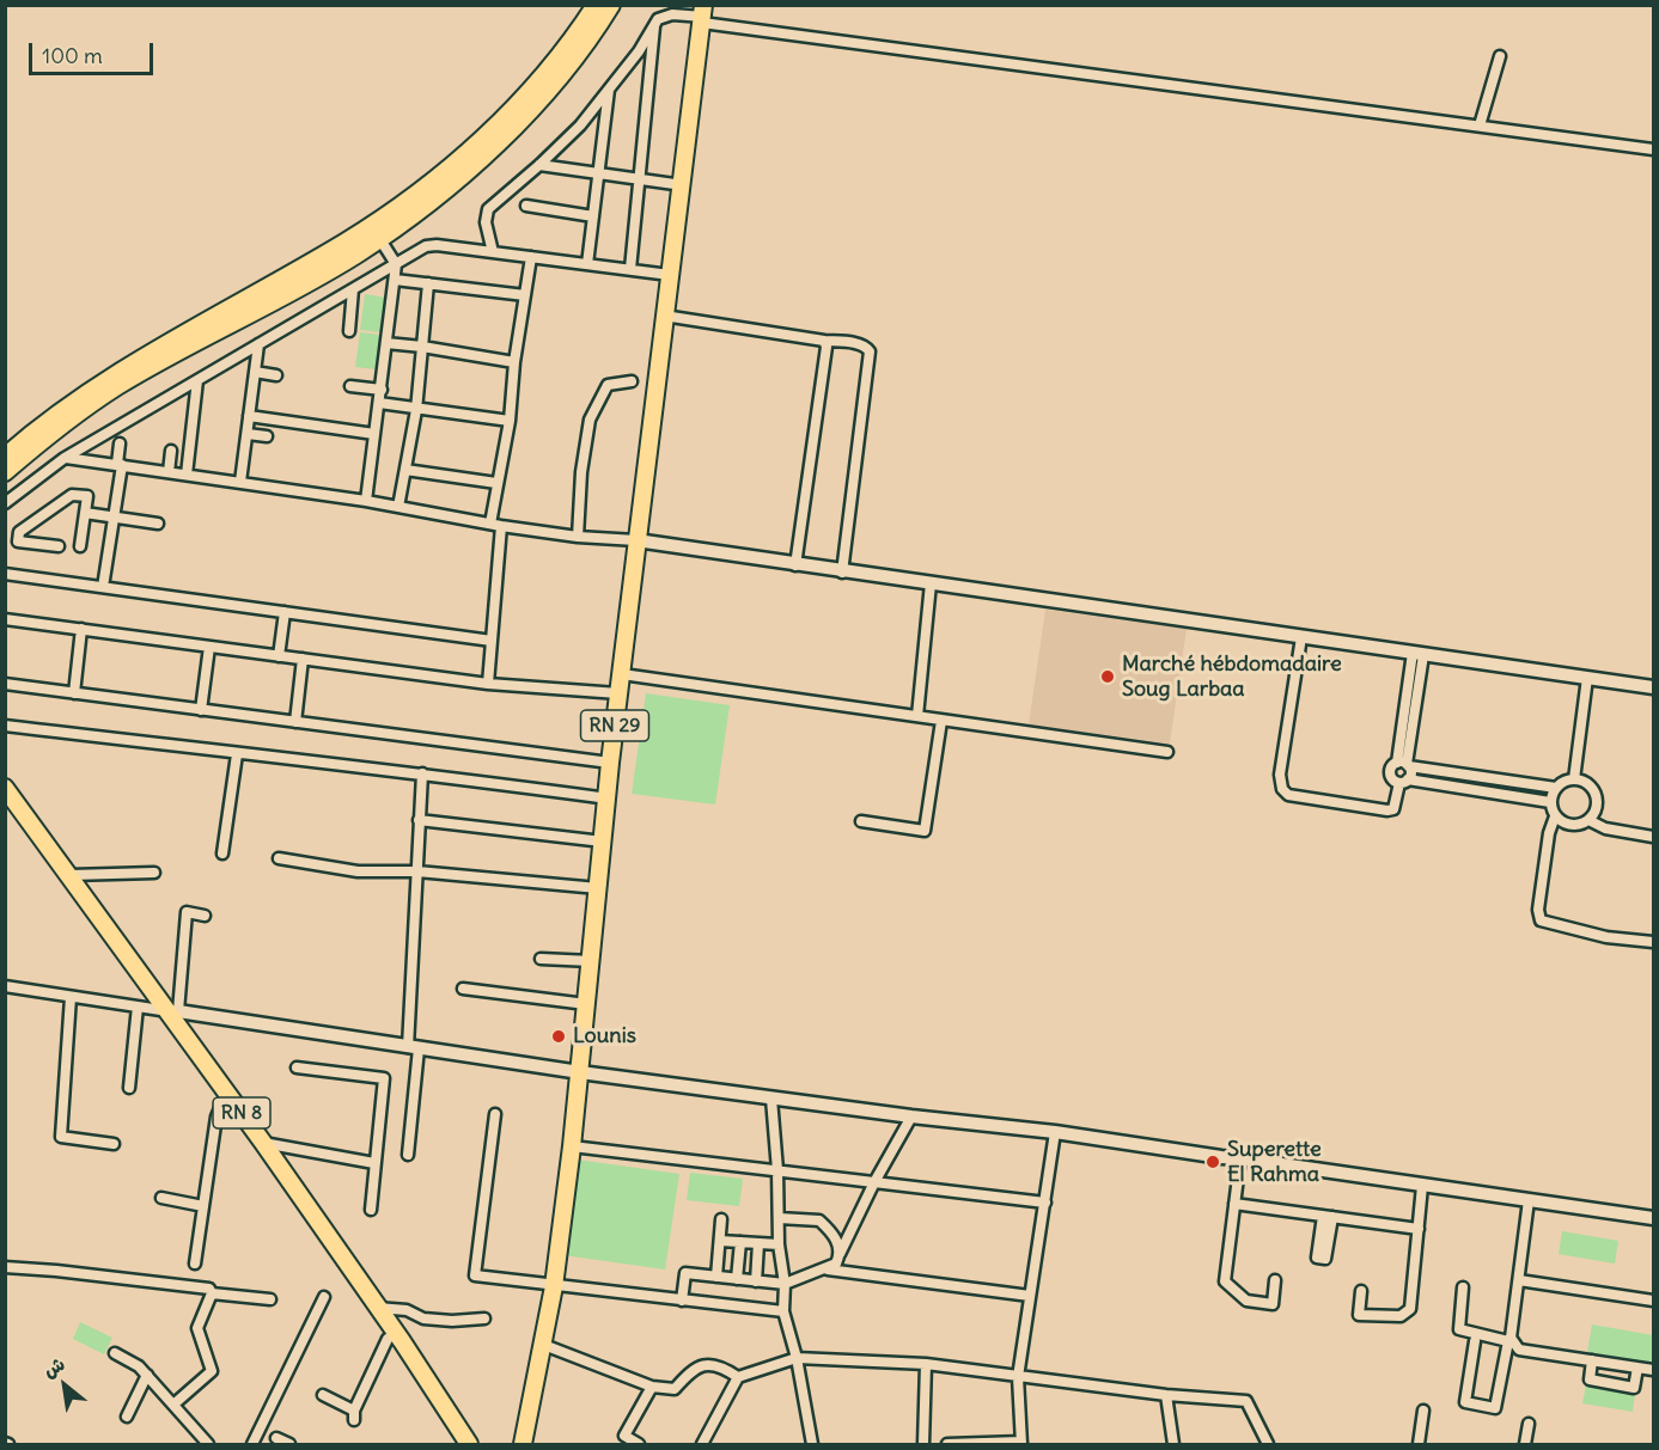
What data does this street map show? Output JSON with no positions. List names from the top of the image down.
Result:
{
  "streets": {
    "main road": ["RN 29", "RN 8"]
  },
  "places": ["Marché hébdomadaire Soug Larbaa", "Lounis", "Superette El Rahma"],
  "scale_bar": "100 m",
  "north": "top left"
}
